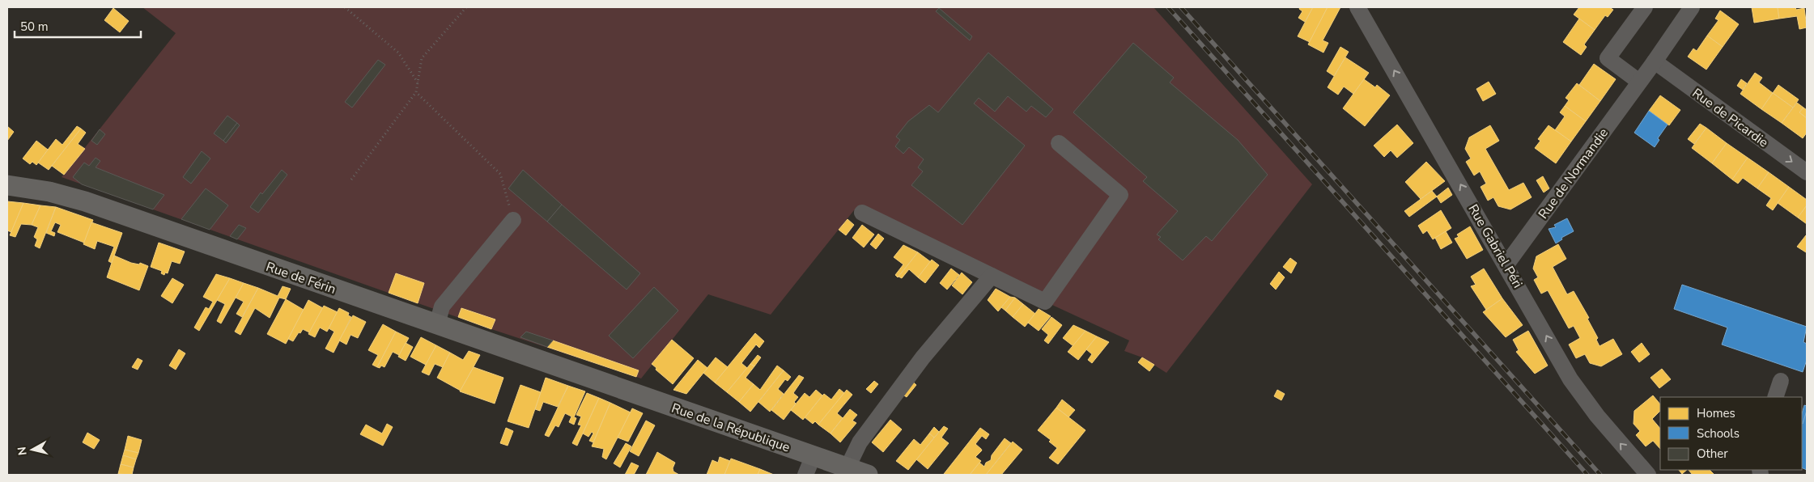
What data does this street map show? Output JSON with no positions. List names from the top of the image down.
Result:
{
  "streets": {
    "main road": ["Rue de Férin", "Rue de la République"],
    "street": ["Rue de Picardie", "Rue de Normandie", "Rue Gabriel Péri"]
  },
  "crossings": [
    ["Rue de Picardie", "Rue de Normandie"],
    ["Rue de Normandie", "Rue Gabriel Péri"],
    ["Rue de Férin", "Rue de la République"]
  ],
  "one_way": ["Rue de Picardie", "Rue Gabriel Péri"],
  "legend": ["Homes", "Schools", "Other"],
  "scale_bar": "50 m",
  "north": "left"
}
